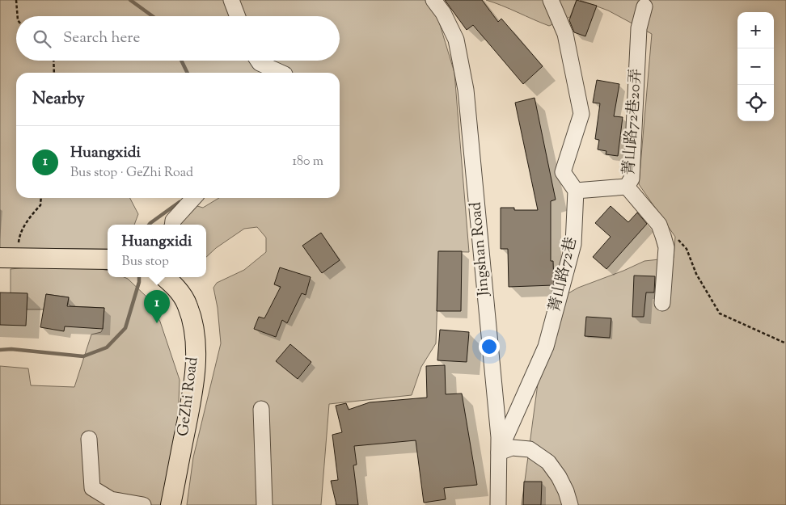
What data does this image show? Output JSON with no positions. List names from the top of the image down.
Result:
{
  "streets": {
    "main road": ["GeZhi Road"],
    "street": ["菁山路72巷20弄", "Jingshan Road", "菁山路72巷"]
  },
  "crossings": [
    ["菁山路72巷20弄", "菁山路72巷"],
    ["Jingshan Road", "菁山路72巷"]
  ],
  "page": {
    "map_buttons": ["+", "−"],
    "search": "Search here",
    "heading": "Nearby",
    "list": [
      {
        "mark": "1",
        "name": "Huangxidi",
        "note": "Bus stop · GeZhi Road",
        "value": "180 m"
      }
    ],
    "popup": ["Huangxidi", "Bus stop"],
    "pins": "1"
  }
}
